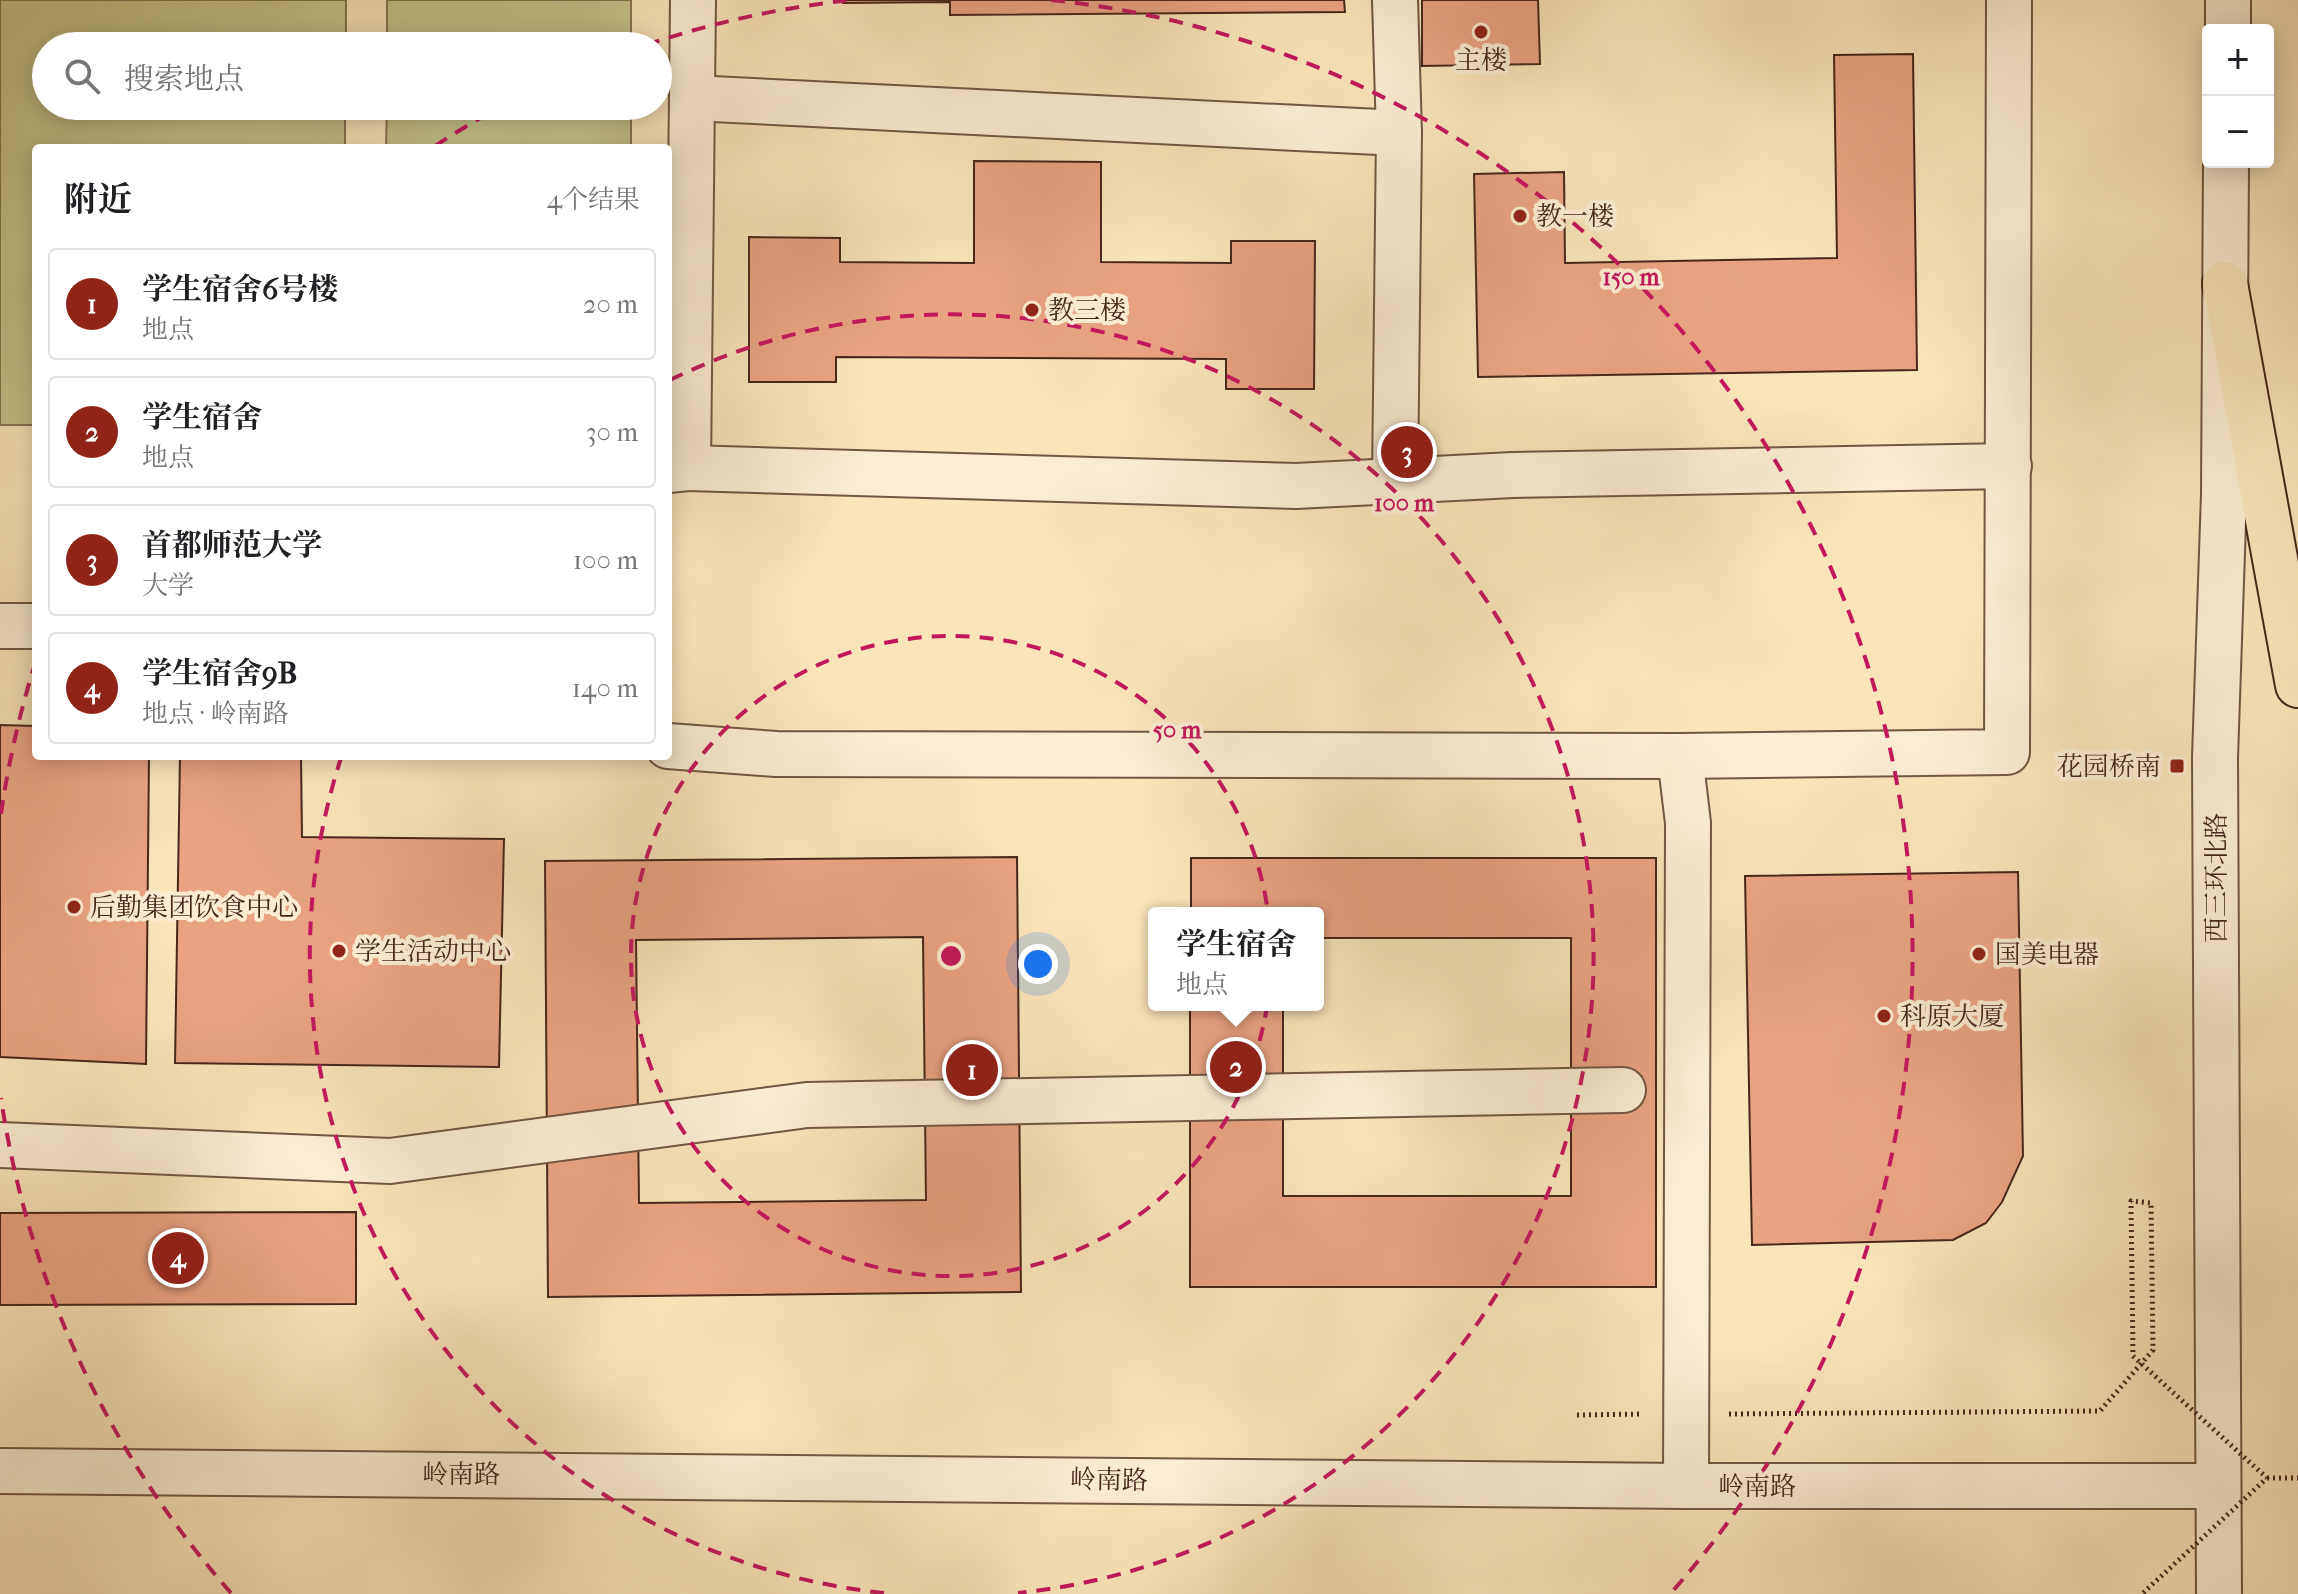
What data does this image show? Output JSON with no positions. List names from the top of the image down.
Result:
{
  "streets": {
    "street": ["西三环北路", "岭南路"]
  },
  "crossings": [
    ["西三环北路", "岭南路"]
  ],
  "places": {
    "other": [
      "主楼",
      "教一楼",
      "教三楼",
      "后勤集团饮食中心",
      "学生活动中心",
      "国美电器",
      "科原大厦"
    ],
    "transit": ["花园桥南"]
  },
  "page": {
    "map_buttons": ["+", "−"],
    "search": "搜索地点",
    "heading": ["附近", "4个结果"],
    "list": [
      {
        "mark": "1",
        "name": "学生宿舍6号楼",
        "note": "地点",
        "value": "20 m"
      },
      {
        "mark": "2",
        "name": "学生宿舍",
        "note": "地点",
        "value": "30 m"
      },
      {
        "mark": "3",
        "name": "首都师范大学",
        "note": "大学",
        "value": "100 m"
      },
      {
        "mark": "4",
        "name": "学生宿舍9B",
        "note": "地点 · 岭南路",
        "value": "140 m"
      }
    ],
    "pins": [
      "3",
      "2",
      "1",
      "4"
    ],
    "popup": ["学生宿舍", "地点"]
  },
  "rings": ["150 m", "100 m", "50 m"]
}
